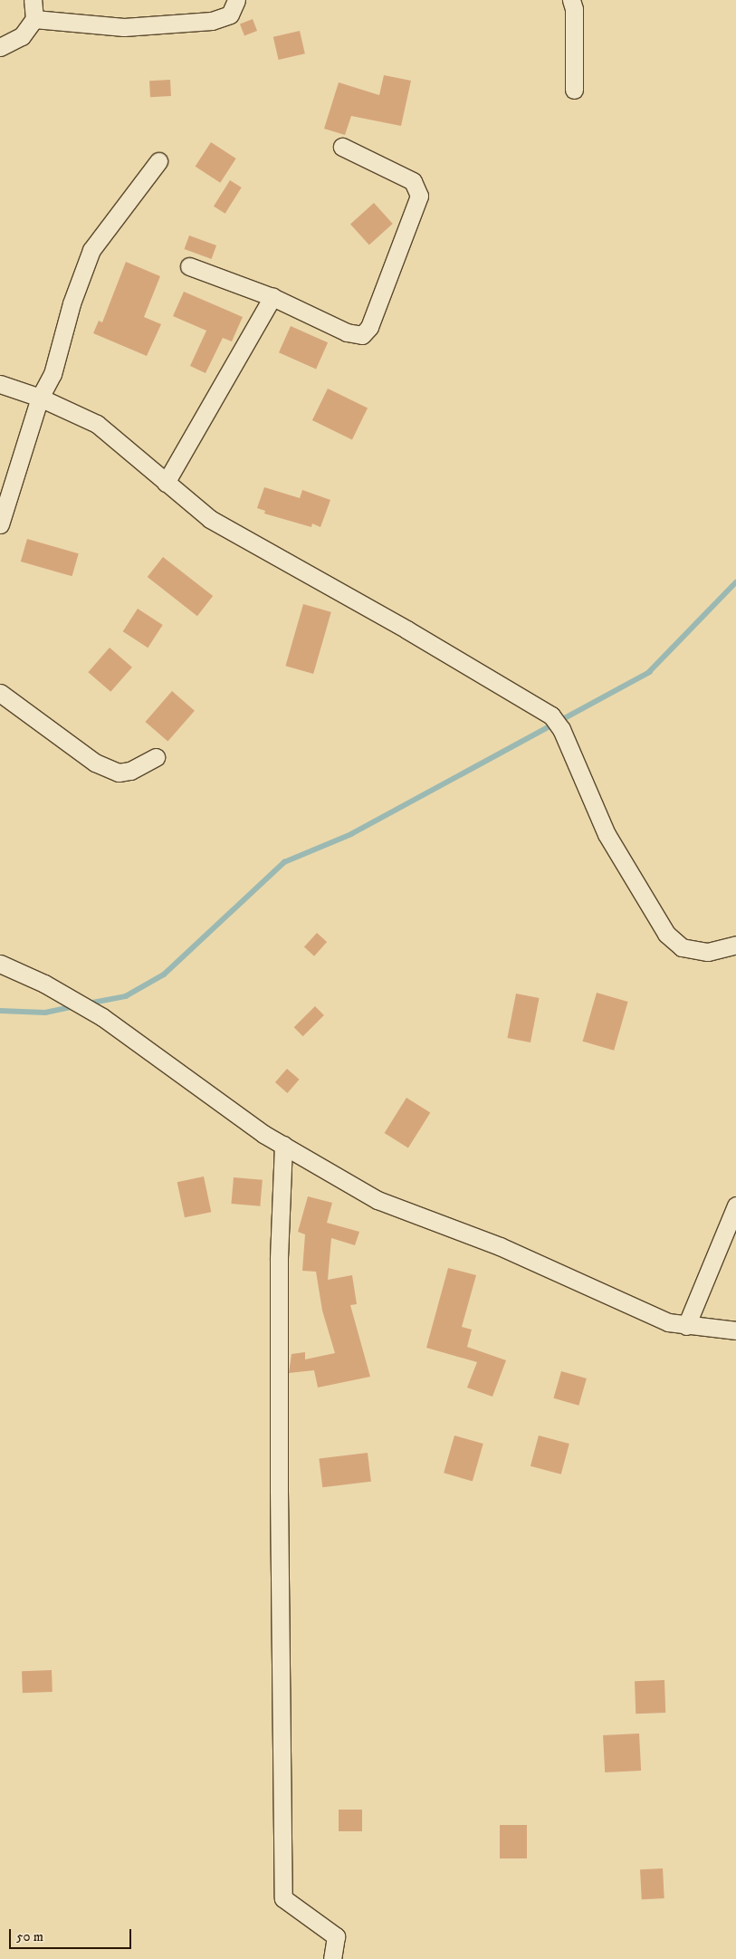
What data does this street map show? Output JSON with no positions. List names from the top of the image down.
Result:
{
  "scale_bar": "50 m"
}
